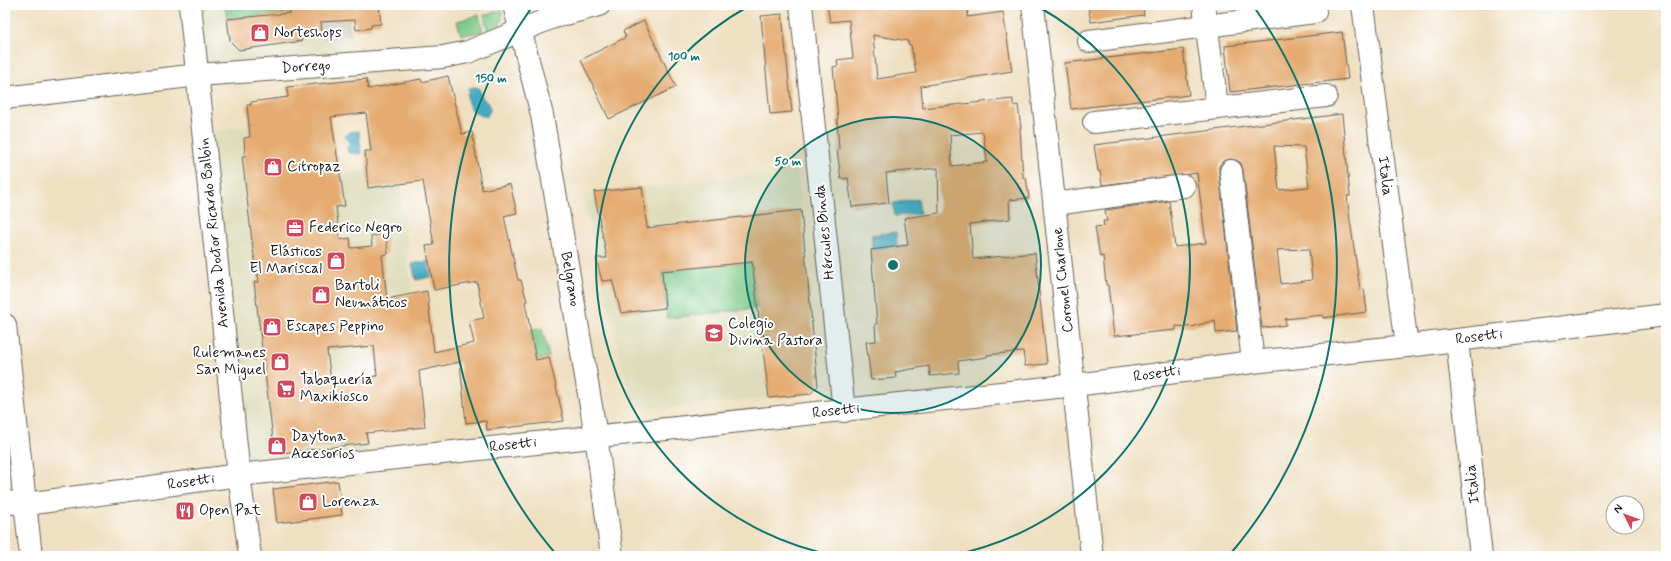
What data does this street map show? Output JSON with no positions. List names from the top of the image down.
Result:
{
  "streets": {
    "street": [
      "Dorrego",
      "Italia",
      "Hércules Binda",
      "Avenida Doctor Ricardo Balbín",
      "Belgrano",
      "Coronel Charlone",
      "Rosetti"
    ]
  },
  "crossings": [
    ["Dorrego", "Avenida Doctor Ricardo Balbín"],
    ["Dorrego", "Belgrano"],
    ["Italia", "Rosetti"],
    ["Hércules Binda", "Rosetti"],
    ["Avenida Doctor Ricardo Balbín", "Rosetti"],
    ["Belgrano", "Rosetti"],
    ["Coronel Charlone", "Rosetti"]
  ],
  "places": {
    "shop": [
      "Norteshops",
      "Citropaz",
      "Elásticos El Mariscal",
      "Bartoli Neumáticos",
      "Escapes Peppino",
      "Rulemanes San Miguel",
      "Daytona Accesorios",
      "Lorenza"
    ],
    "office": ["Federico Negro"],
    "school or university": ["Colegio Divina Pastora"],
    "supermarket": ["Tabaquería Maxikiosco"],
    "restaurant": ["Open Pat"]
  },
  "north": "top left",
  "rings": ["100 m", "150 m", "50 m"]
}
